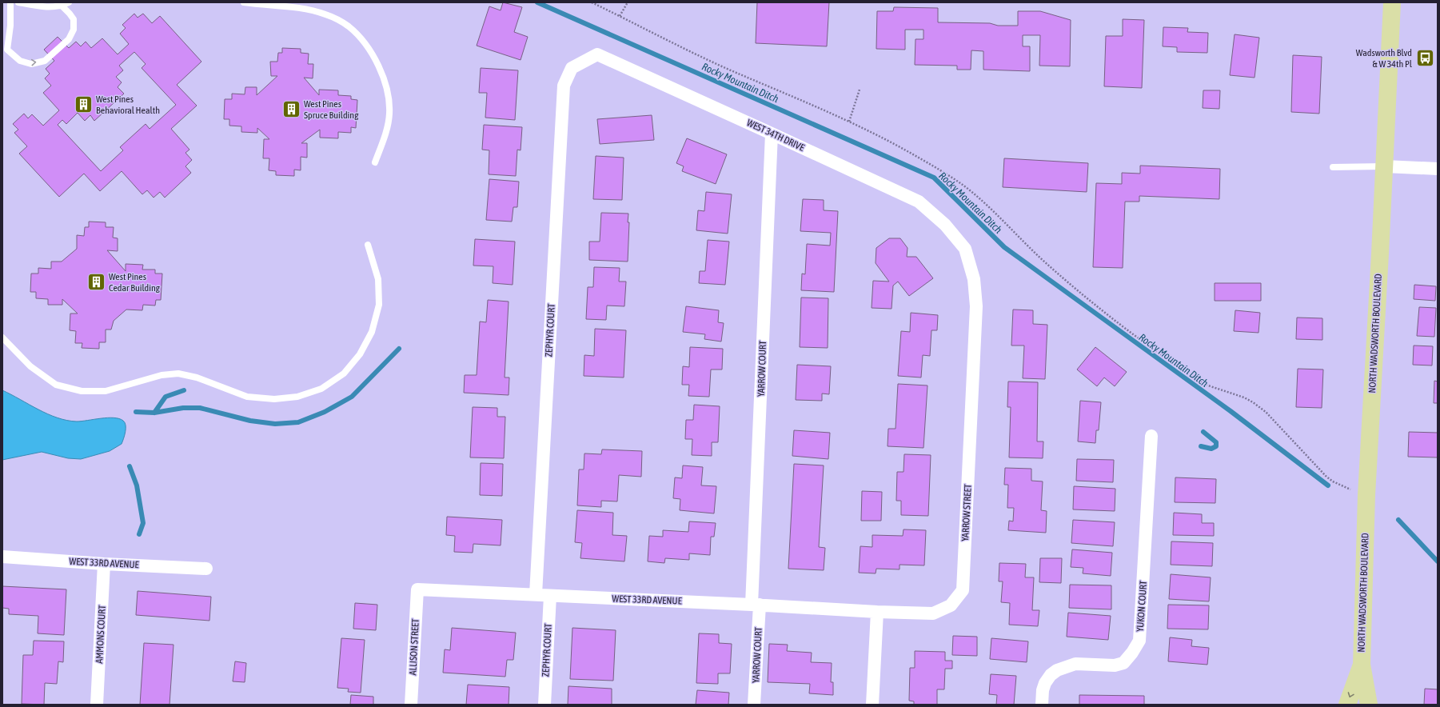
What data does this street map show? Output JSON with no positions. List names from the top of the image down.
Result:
{
  "streets": {
    "main road": ["NORTH WADSWORTH BOULEVARD"],
    "street": [
      "WEST 34TH DRIVE",
      "ZEPHYR COURT",
      "YARROW COURT",
      "YARROW STREET",
      "WEST 33RD AVENUE",
      "YUKON COURT",
      "AMMONS COURT",
      "ALLISON STREET"
    ]
  },
  "crossings": [
    ["WEST 34TH DRIVE", "ZEPHYR COURT"],
    ["WEST 34TH DRIVE", "YARROW COURT"],
    ["WEST 34TH DRIVE", "YARROW STREET"],
    ["ZEPHYR COURT", "WEST 33RD AVENUE"],
    ["YARROW COURT", "WEST 33RD AVENUE"],
    ["YARROW STREET", "WEST 33RD AVENUE"],
    ["WEST 33RD AVENUE", "AMMONS COURT"],
    ["WEST 33RD AVENUE", "ALLISON STREET"]
  ],
  "water": ["Rocky Mountain Ditch"],
  "places": {
    "bus stop": ["Wadsworth Blvd & W 34th Pl"],
    "building": ["West Pines Behavioral Health", "West Pines Spruce Building", "West Pines Cedar Building"]
  }
}
